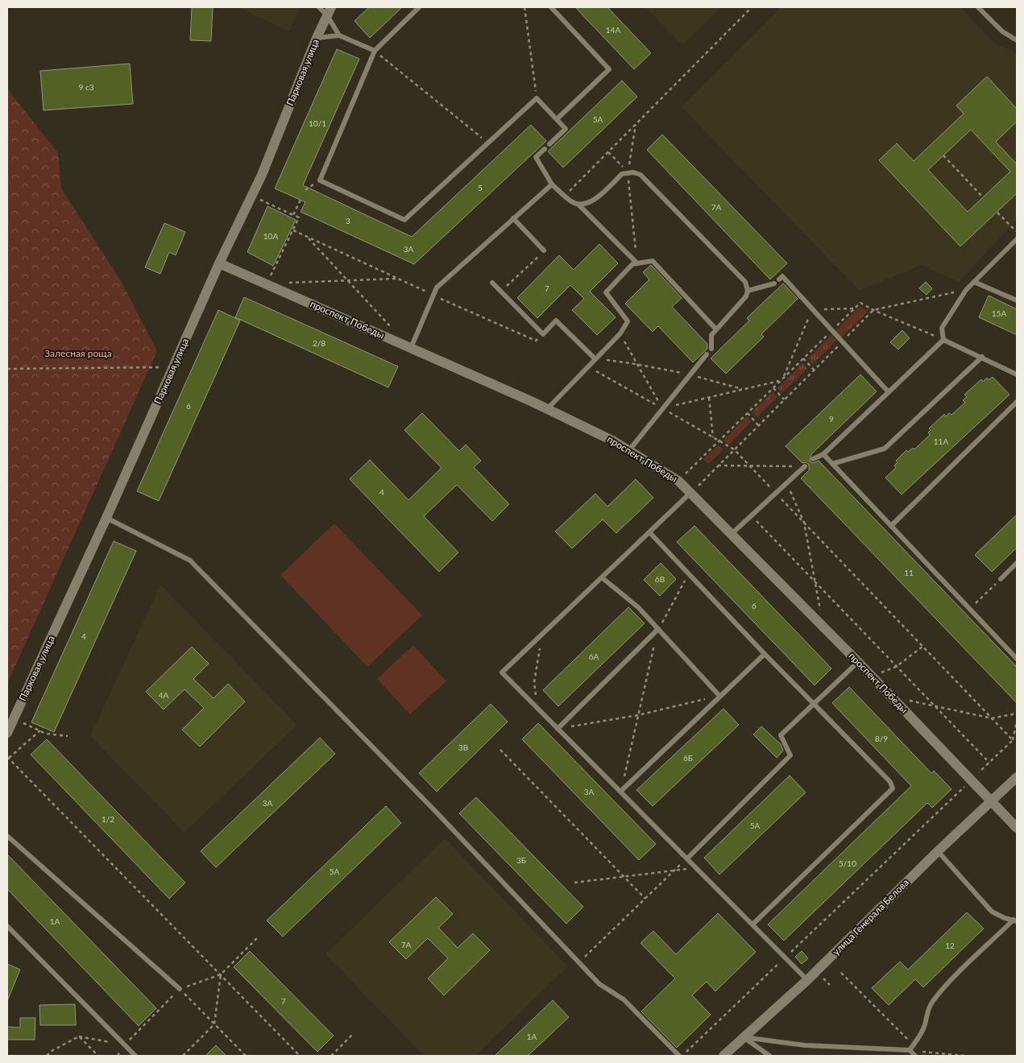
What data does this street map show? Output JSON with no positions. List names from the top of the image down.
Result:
{
  "streets": {
    "street": ["Парковая улица", "проспект Победы", "улица Генерала Белова"]
  },
  "crossings": [
    ["Парковая улица", "проспект Победы"],
    ["проспект Победы", "улица Генерала Белова"]
  ],
  "parks": ["Залесная роща"],
  "house_numbers": [
    "14А",
    "9 с3",
    "5А",
    "10/1",
    "5",
    "7А",
    "3",
    "10А",
    "3А",
    "7",
    "15А",
    "2/8",
    "6",
    "9",
    "11А",
    "4",
    "11",
    "6В",
    "6",
    "4",
    "6А",
    "4А",
    "8/9",
    "3В",
    "6Б",
    "3А",
    "3А",
    "1/2",
    "5А",
    "3Б",
    "5/10",
    "5А",
    "1А",
    "7А",
    "12",
    "7",
    "1А"
  ]
}
